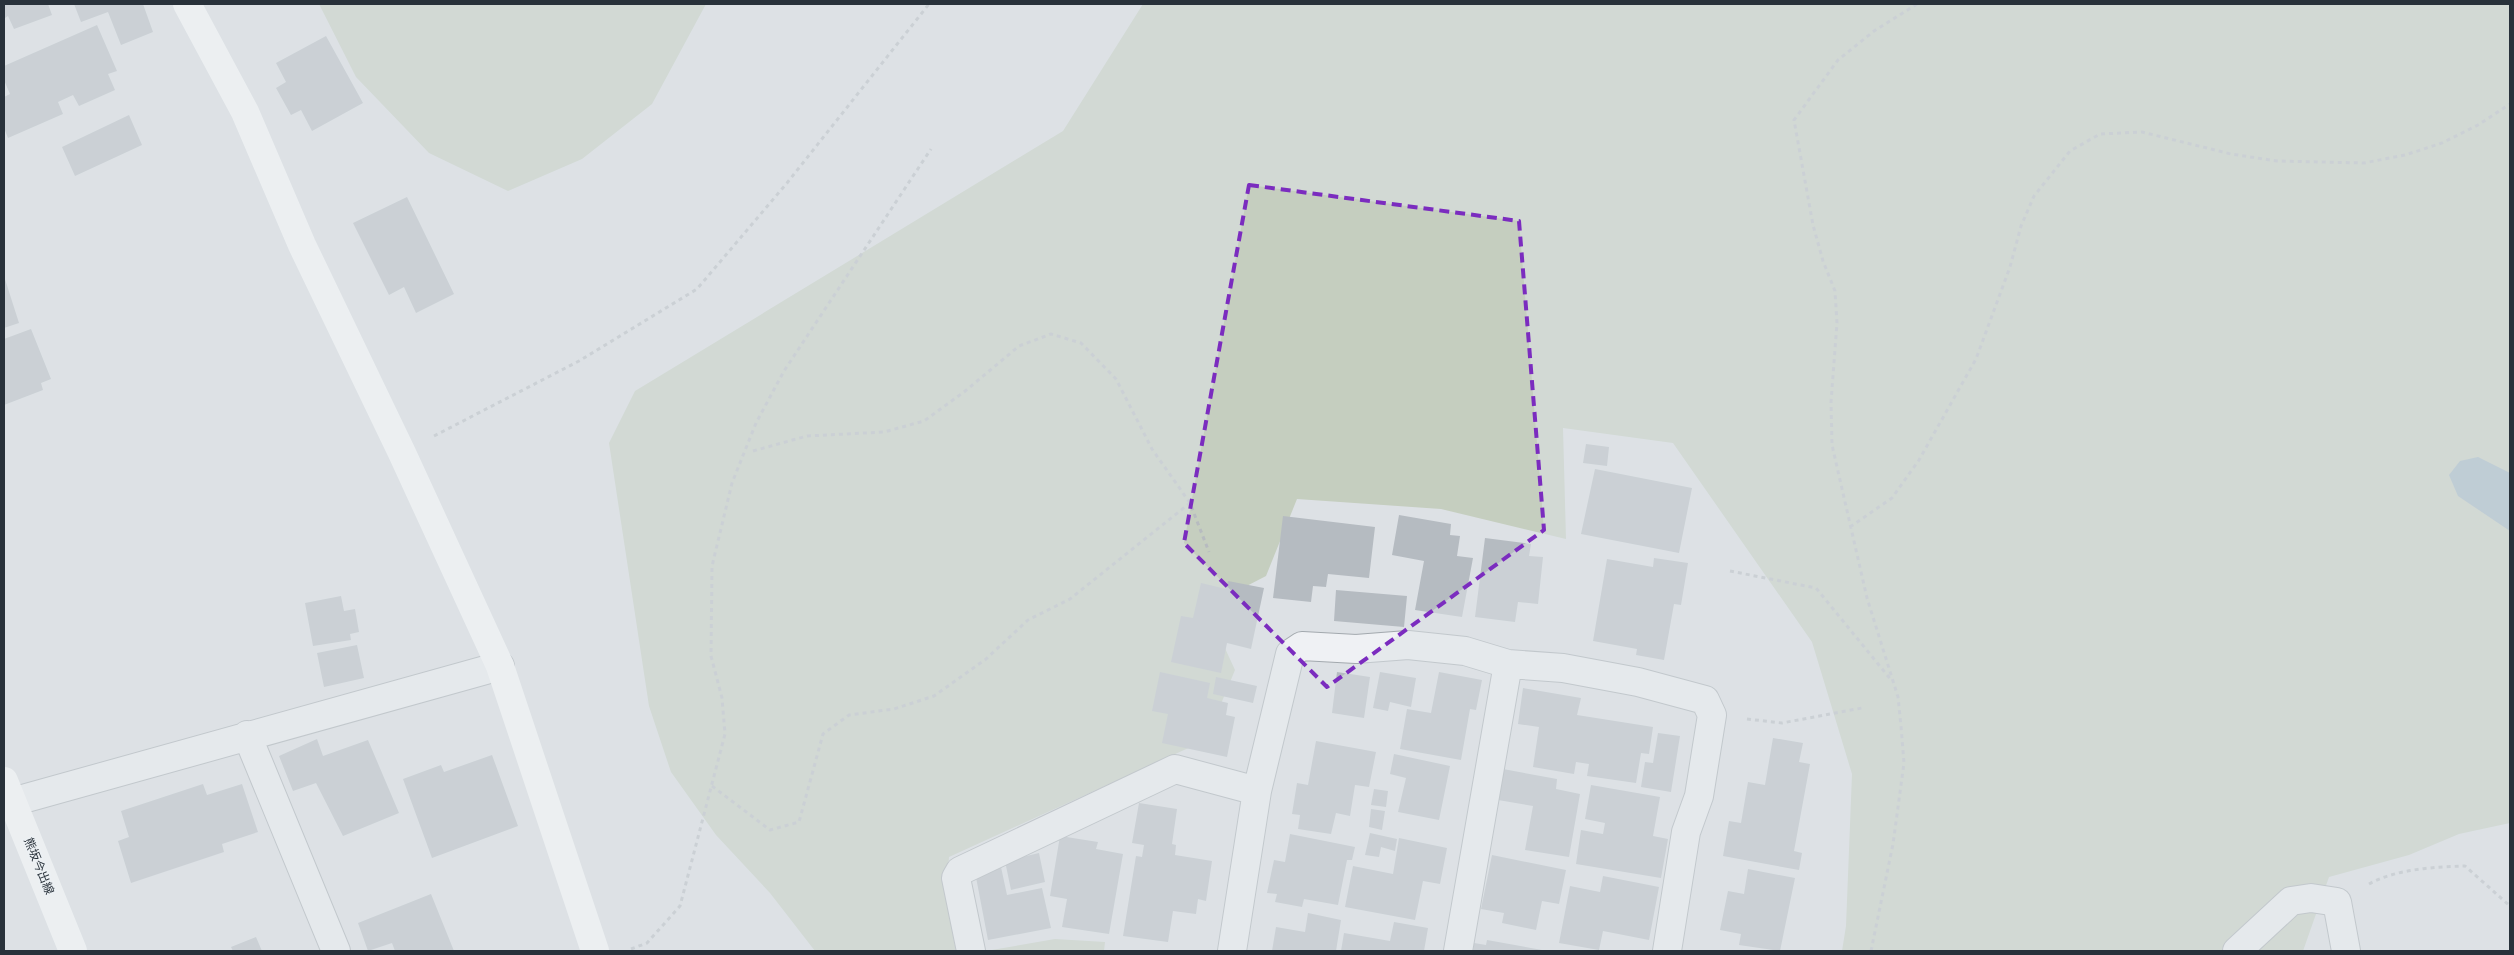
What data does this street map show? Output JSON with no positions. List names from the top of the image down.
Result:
{
  "streets": {
    "street": ["熊坂今出線"]
  }
}
